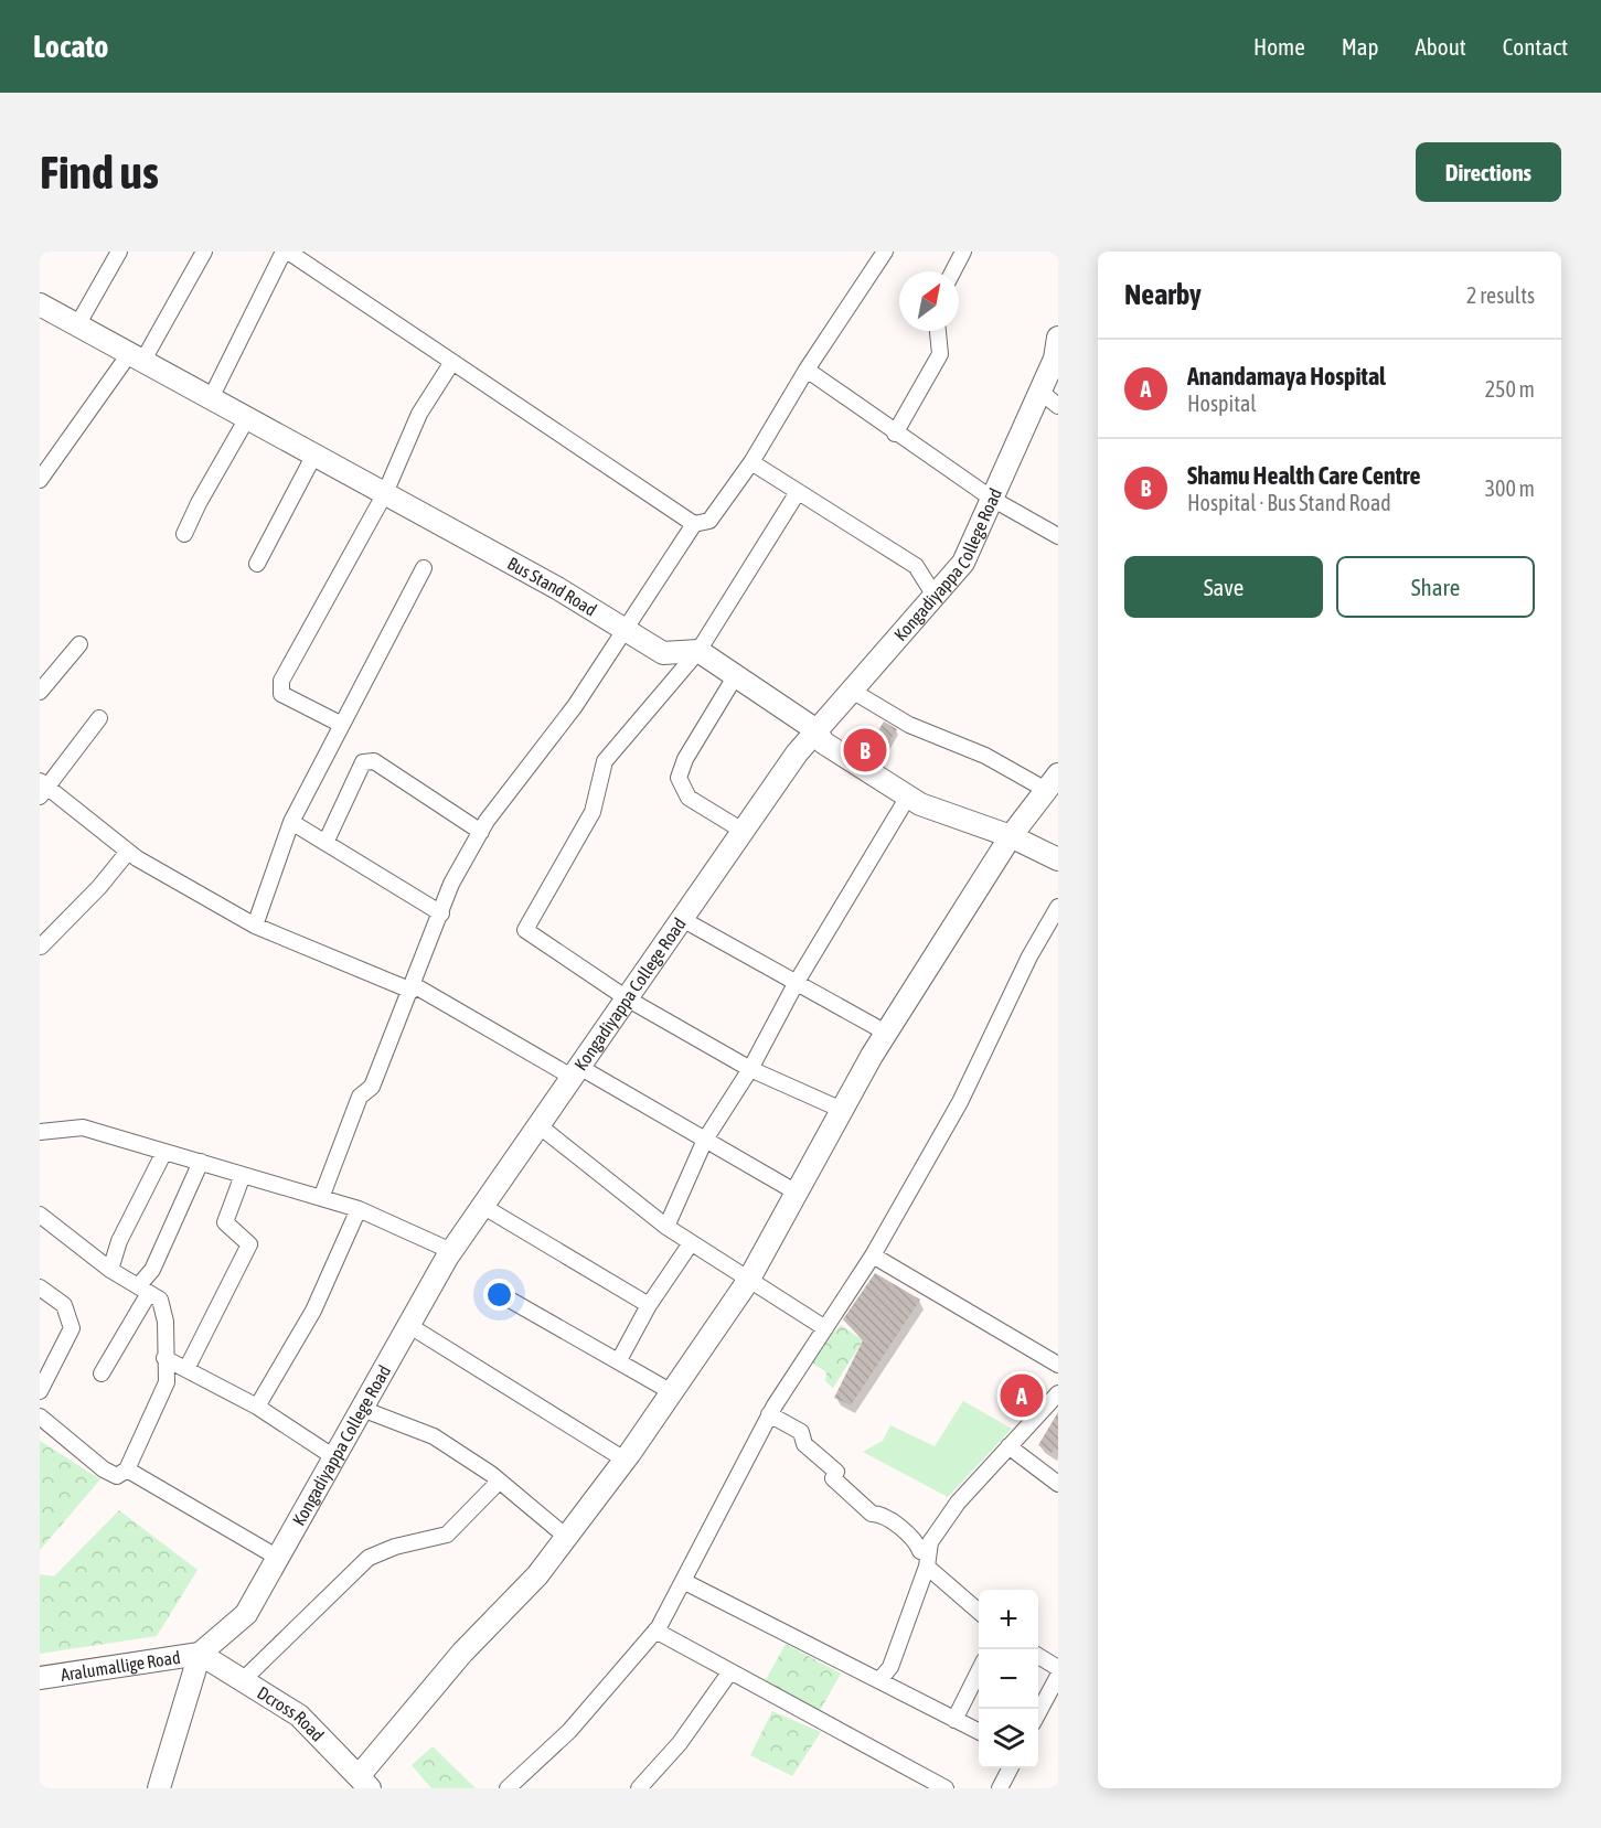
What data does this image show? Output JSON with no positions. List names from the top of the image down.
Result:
{
  "streets": {
    "street": [
      "Kongadiyappa College Road",
      "Bus Stand Road",
      "Aralumallige Road",
      "Dcross Road"
    ]
  },
  "crossings": [
    ["Kongadiyappa College Road", "Aralumallige Road"],
    ["Kongadiyappa College Road", "Dcross Road"],
    ["Aralumallige Road", "Dcross Road"]
  ],
  "north": "top right",
  "page": {
    "header": "Locato",
    "nav": [
      "Home",
      "Map",
      "About",
      "Contact"
    ],
    "buttons": [
      "Directions",
      ["Save", "Share"]
    ],
    "title": "Find us",
    "heading": ["Nearby", "2 results"],
    "list": [
      {
        "mark": "A",
        "name": "Anandamaya Hospital",
        "note": "Hospital",
        "value": "250 m"
      },
      {
        "mark": "B",
        "name": "Shamu Health Care Centre",
        "note": "Hospital · Bus Stand Road",
        "value": "300 m"
      }
    ],
    "pins": ["B", "A"],
    "map_buttons": ["+", "−"]
  }
}
